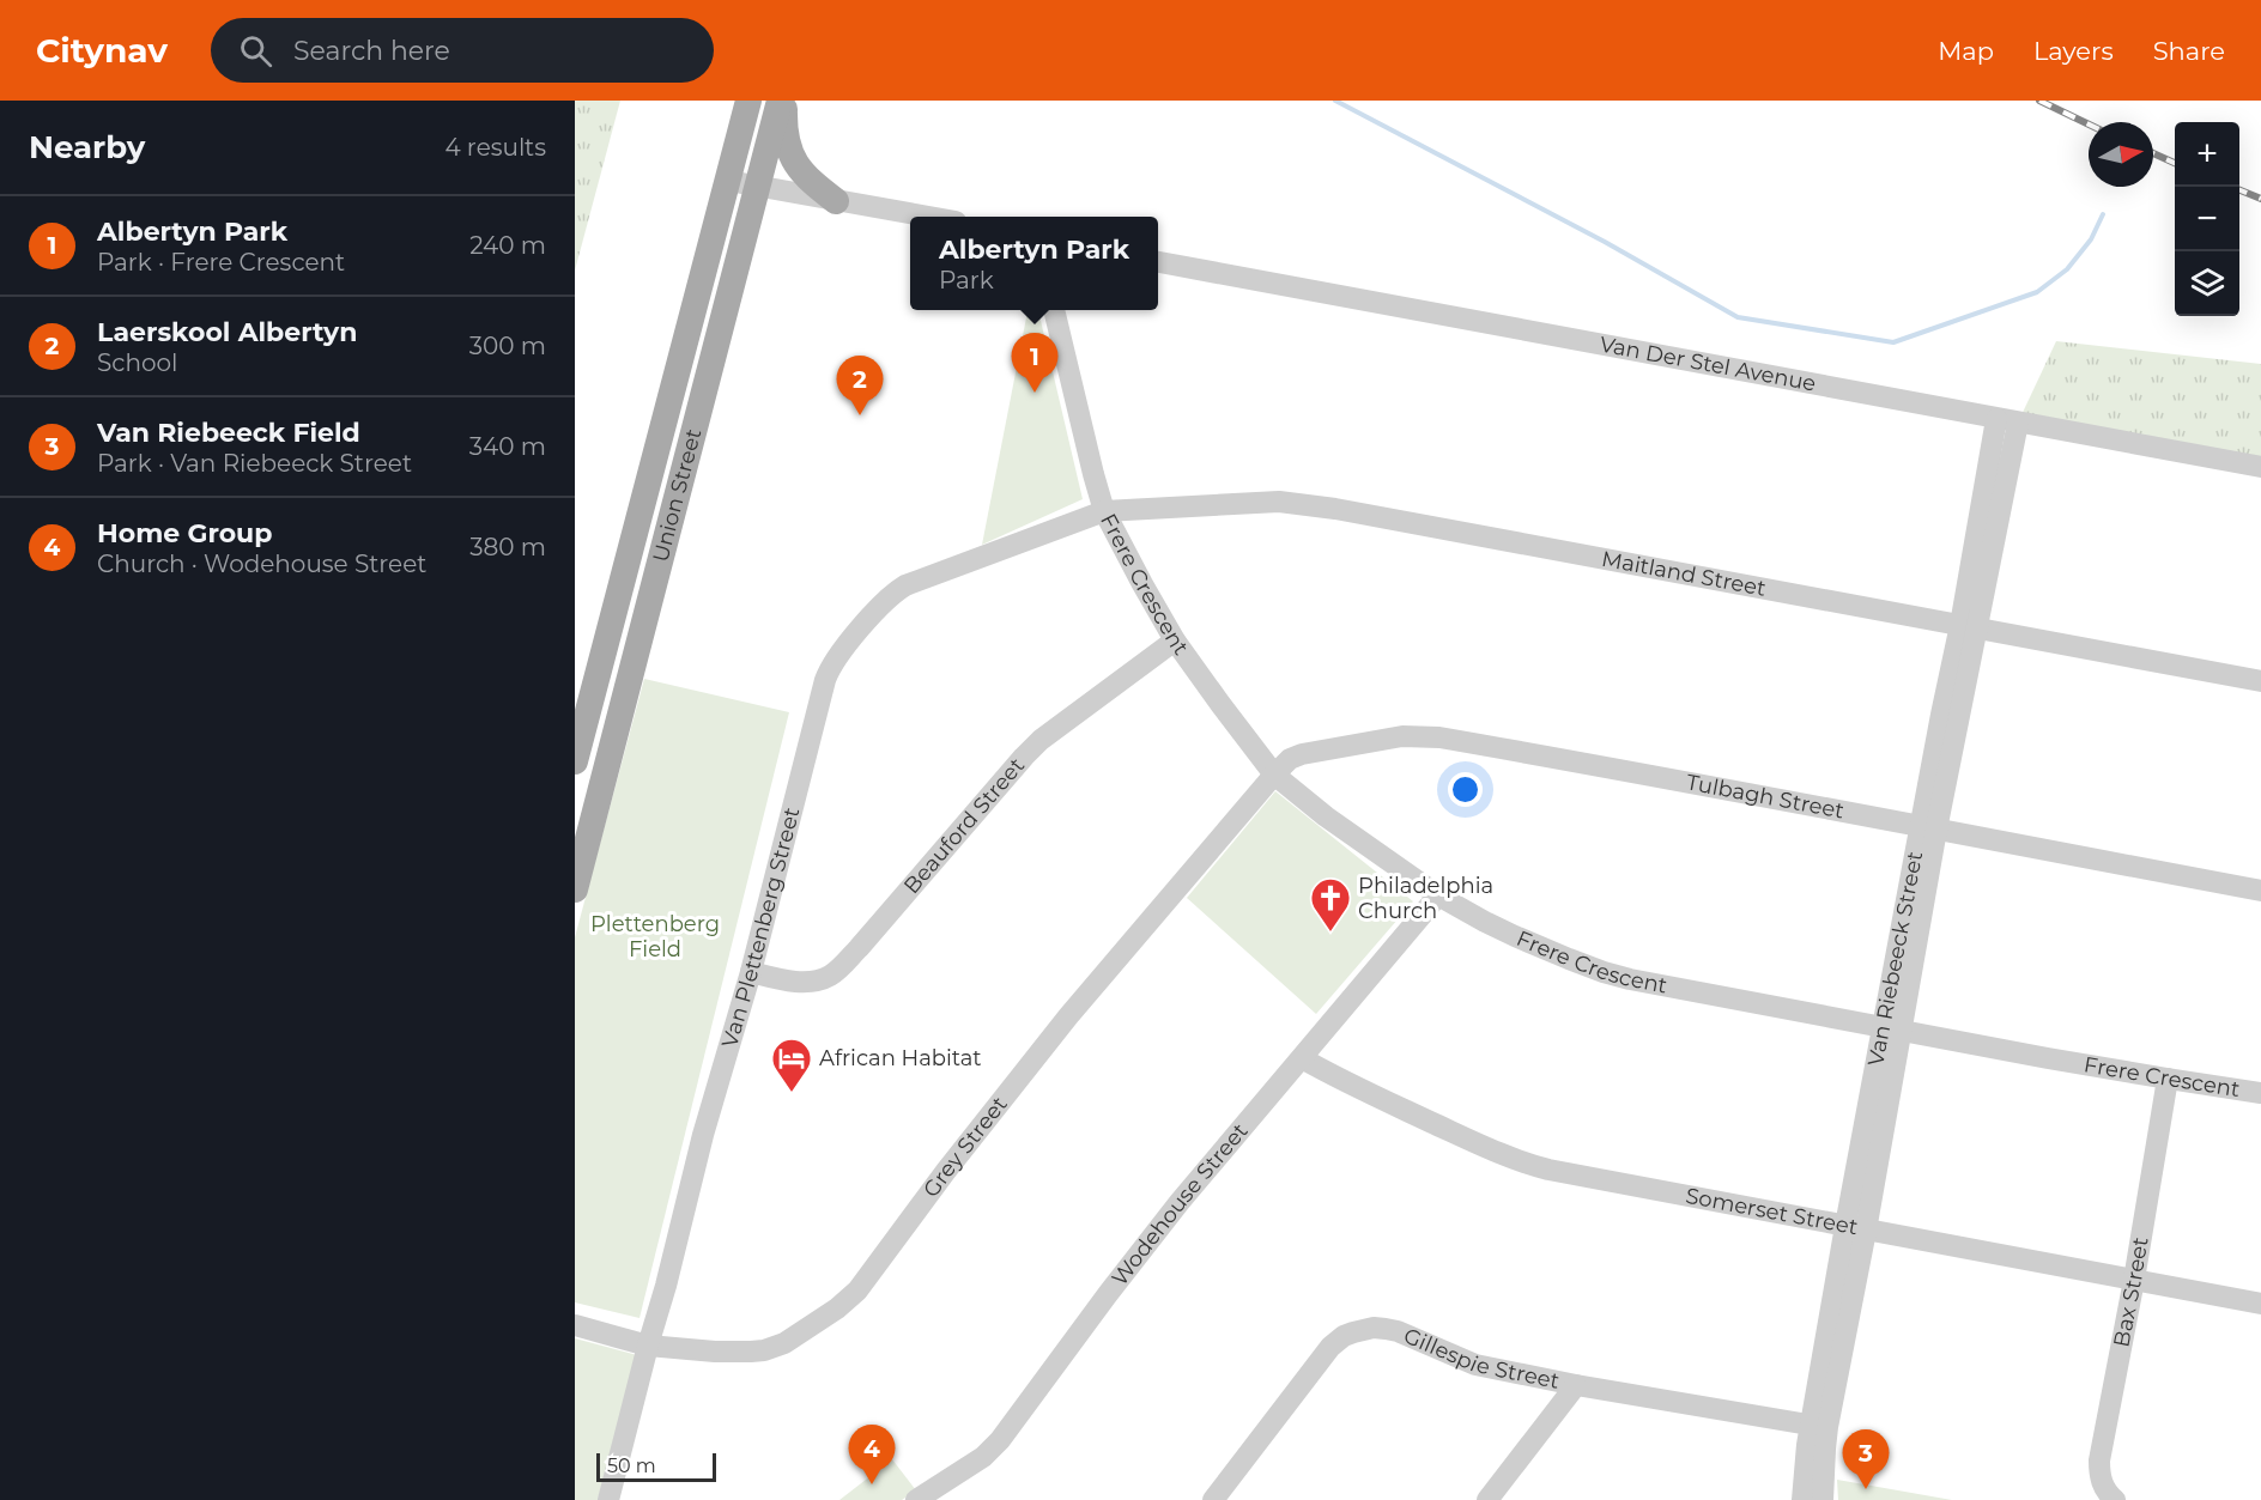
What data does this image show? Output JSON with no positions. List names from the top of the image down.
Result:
{
  "streets": {
    "main road": ["Union Street"],
    "street": [
      "Van Der Stel Avenue",
      "Maitland Street",
      "Frere Crescent",
      "Tulbagh Street",
      "Beauford Street",
      "Van Plettenberg Street",
      "Van Riebeeck Street",
      "Grey Street",
      "Wodehouse Street",
      "Somerset Street",
      "Bax Street",
      "Gillespie Street"
    ]
  },
  "crossings": [
    ["Van Der Stel Avenue", "Van Riebeeck Street"],
    ["Maitland Street", "Frere Crescent"],
    ["Maitland Street", "Van Plettenberg Street"],
    ["Maitland Street", "Van Riebeeck Street"],
    ["Frere Crescent", "Tulbagh Street"],
    ["Frere Crescent", "Beauford Street"],
    ["Frere Crescent", "Van Plettenberg Street"],
    ["Frere Crescent", "Van Riebeeck Street"],
    ["Frere Crescent", "Grey Street"],
    ["Frere Crescent", "Wodehouse Street"],
    ["Frere Crescent", "Bax Street"],
    ["Tulbagh Street", "Van Riebeeck Street"],
    ["Tulbagh Street", "Grey Street"],
    ["Beauford Street", "Van Plettenberg Street"],
    ["Van Plettenberg Street", "Grey Street"],
    ["Van Riebeeck Street", "Somerset Street"],
    ["Van Riebeeck Street", "Gillespie Street"],
    ["Wodehouse Street", "Somerset Street"],
    ["Somerset Street", "Bax Street"]
  ],
  "parks": ["Plettenberg Field"],
  "places": {
    "church": ["Philadelphia Church"],
    "hotel": ["African Habitat"]
  },
  "scale_bar": "50 m",
  "north": "right",
  "page": {
    "header": "Citynav",
    "search": "Search here",
    "nav": ["Map", "Layers", "Share"],
    "heading": ["Nearby", "4 results"],
    "map_buttons": ["+", "−"],
    "list": [
      {
        "mark": "1",
        "name": "Albertyn Park",
        "note": "Park · Frere Crescent",
        "value": "240 m"
      },
      {
        "mark": "2",
        "name": "Laerskool Albertyn",
        "note": "School",
        "value": "300 m"
      },
      {
        "mark": "3",
        "name": "Van Riebeeck Field",
        "note": "Park · Van Riebeeck Street",
        "value": "340 m"
      },
      {
        "mark": "4",
        "name": "Home Group",
        "note": "Church · Wodehouse Street",
        "value": "380 m"
      }
    ],
    "popup": ["Albertyn Park", "Park"],
    "pins": [
      "1",
      "2",
      "4",
      "3"
    ],
    "scale": "50 m"
  }
}
